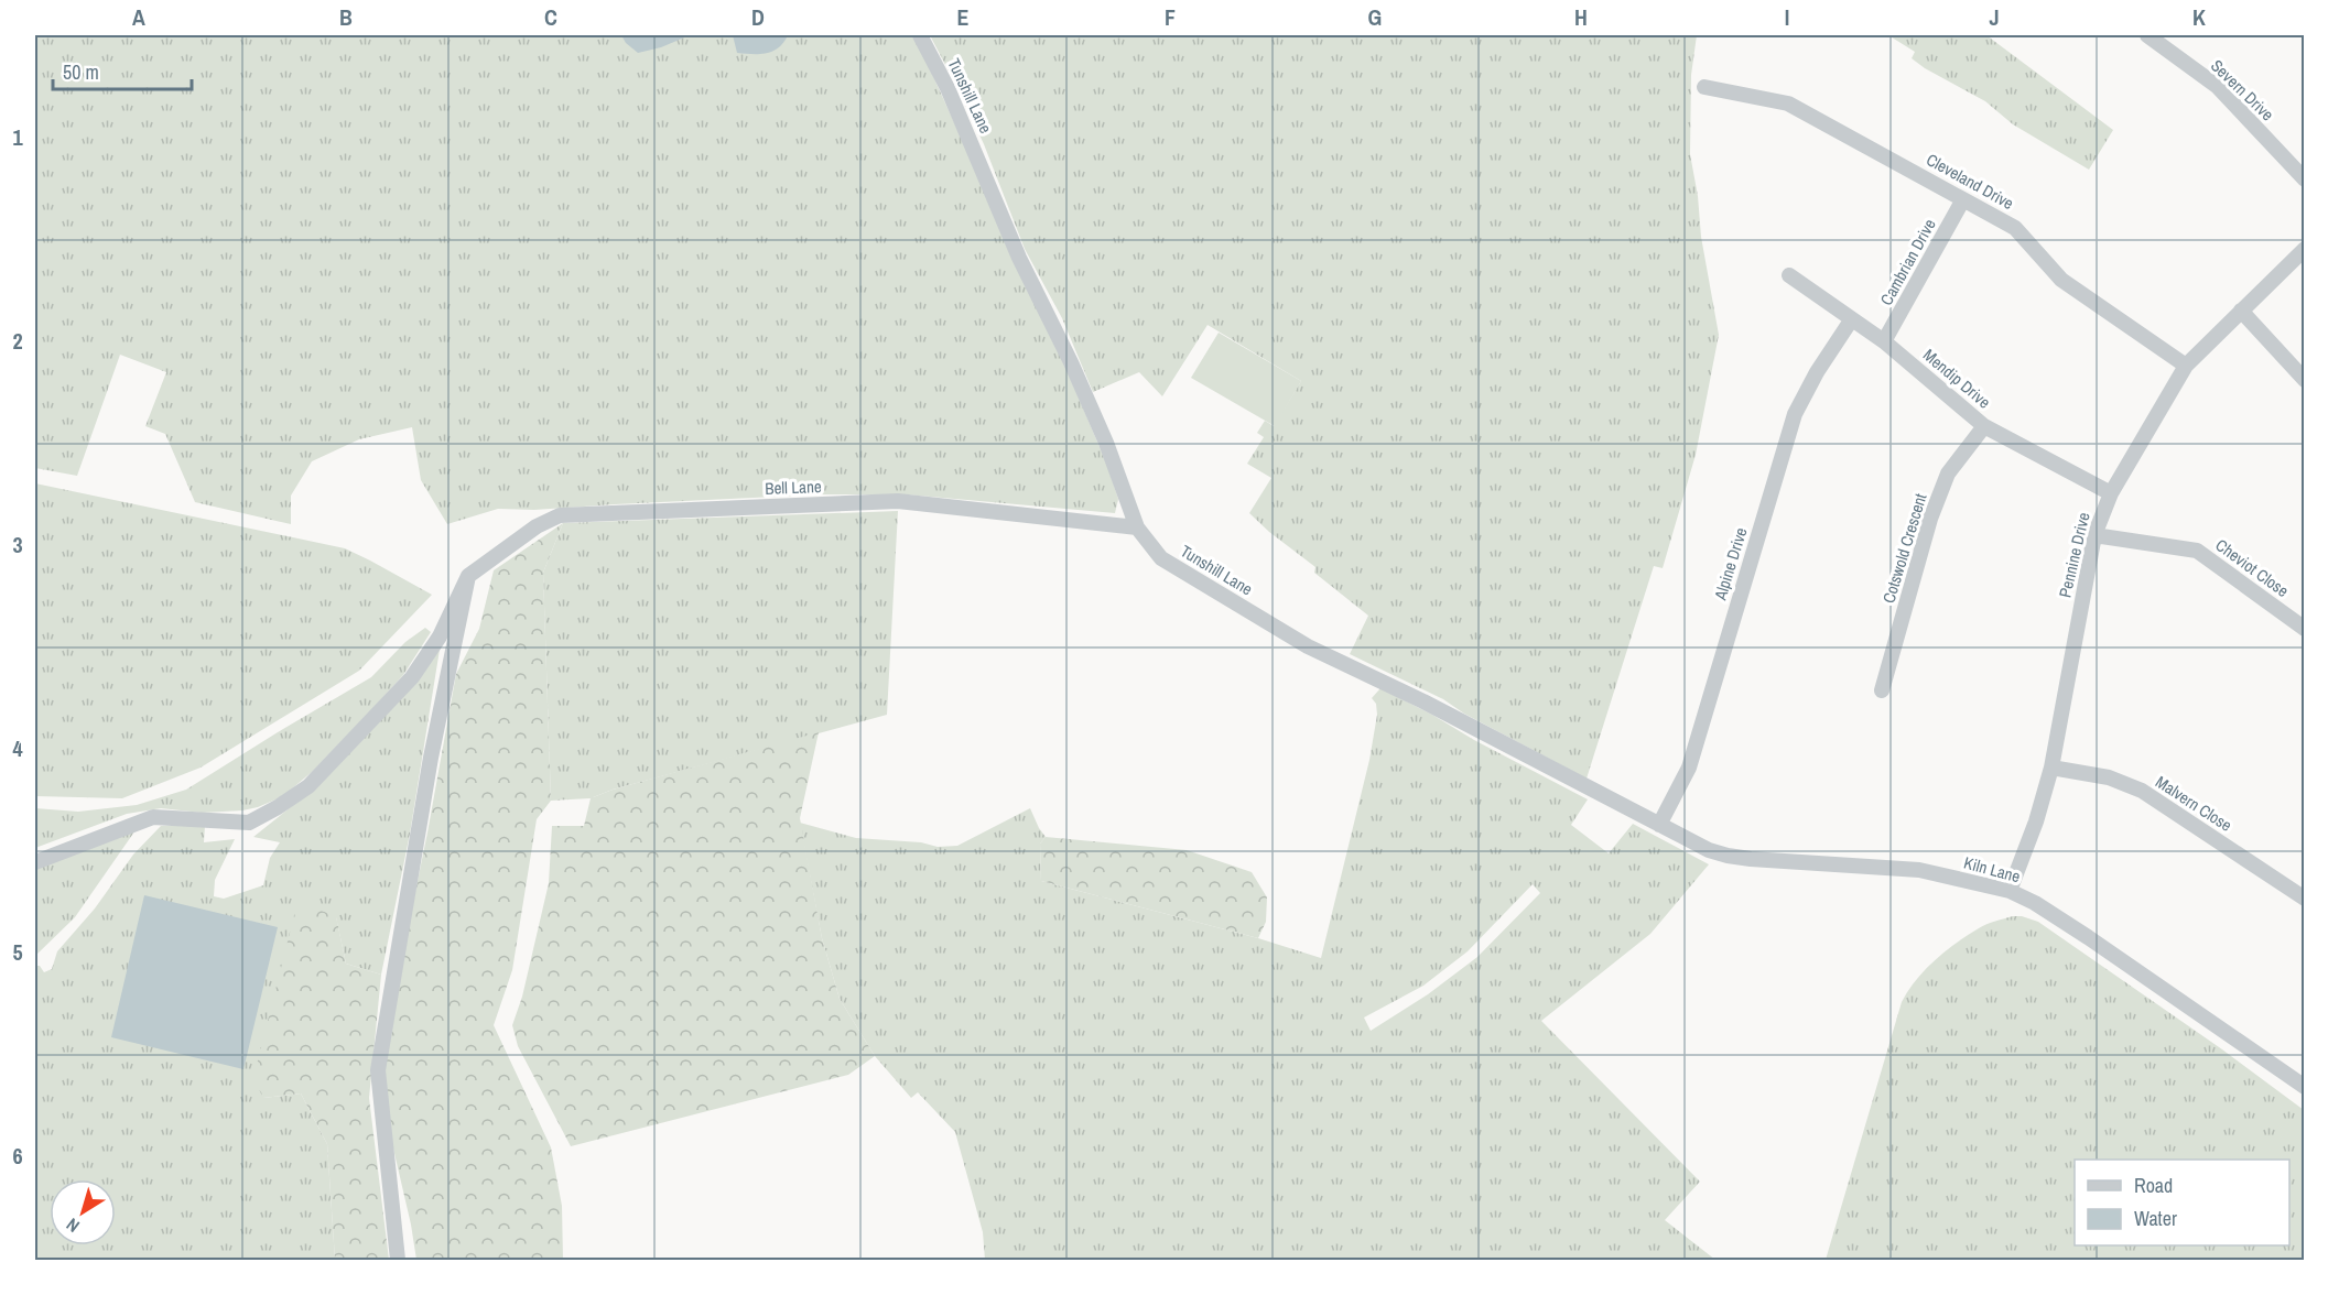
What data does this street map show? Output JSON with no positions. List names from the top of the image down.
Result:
{
  "streets": {
    "street": [
      "Severn Drive",
      "Tunshill Lane",
      "Cleveland Drive",
      "Cambrian Drive",
      "Mendip Drive",
      "Bell Lane",
      "Cotswold Crescent",
      "Pennine Drive",
      "Alpine Drive",
      "Cheviot Close",
      "Malvern Close",
      "Kiln Lane"
    ]
  },
  "crossings": [
    ["Tunshill Lane", "Bell Lane"],
    ["Tunshill Lane", "Alpine Drive"],
    ["Tunshill Lane", "Kiln Lane"],
    ["Cleveland Drive", "Cambrian Drive"],
    ["Cleveland Drive", "Pennine Drive"],
    ["Cambrian Drive", "Mendip Drive"],
    ["Mendip Drive", "Cotswold Crescent"],
    ["Mendip Drive", "Pennine Drive"],
    ["Mendip Drive", "Alpine Drive"],
    ["Pennine Drive", "Cheviot Close"],
    ["Pennine Drive", "Malvern Close"],
    ["Pennine Drive", "Kiln Lane"],
    ["Alpine Drive", "Kiln Lane"]
  ],
  "legend": ["Road", "Water"],
  "scale_bar": "50 m",
  "north": "bottom left",
  "grid": {
    "columns": [
      "A",
      "B",
      "C",
      "D",
      "E",
      "F",
      "G",
      "H",
      "I",
      "J",
      "K"
    ],
    "rows": [
      "1",
      "2",
      "3",
      "4",
      "5",
      "6"
    ]
  }
}
